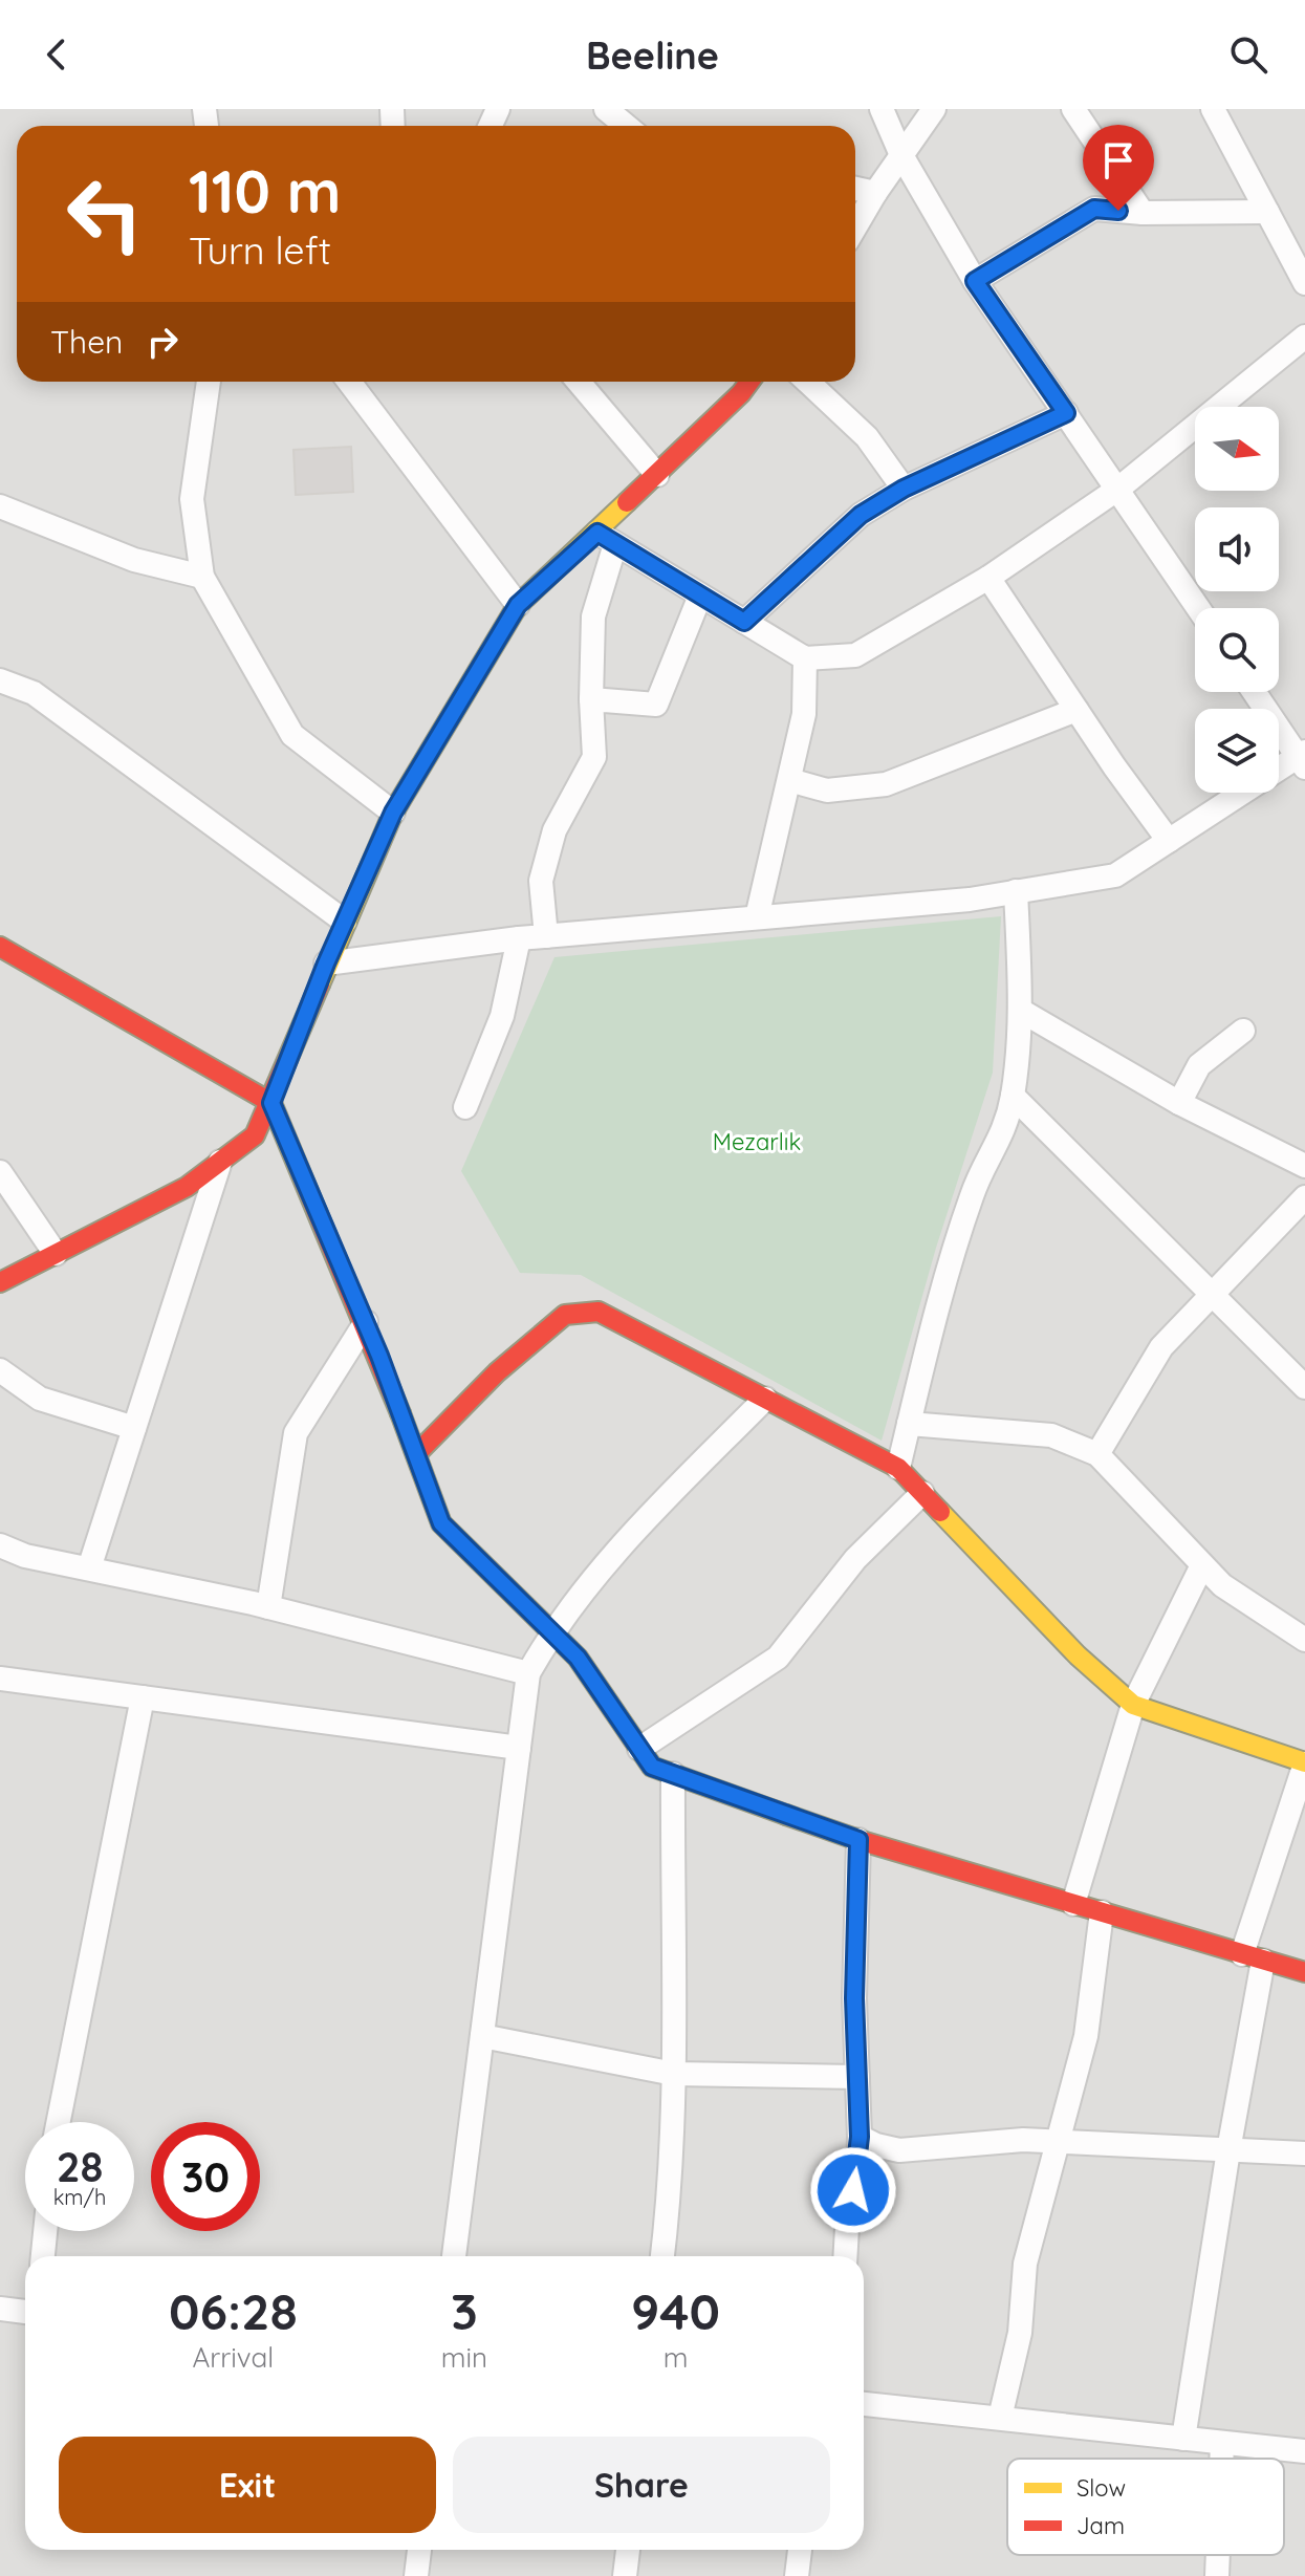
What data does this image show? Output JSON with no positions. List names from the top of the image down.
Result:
{
  "parks": ["Mezarlık"],
  "legend": ["Slow", "Jam"],
  "north": "right",
  "page": {
    "header": "Beeline",
    "turn": ["110 m", "Turn left"],
    "then": "Then",
    "speed": "28 km/h",
    "limit": "30",
    "eta": [
      "06:28",
      "Arrival",
      "3",
      "min",
      "940",
      "m"
    ],
    "buttons": ["Exit", "Share"]
  }
}
